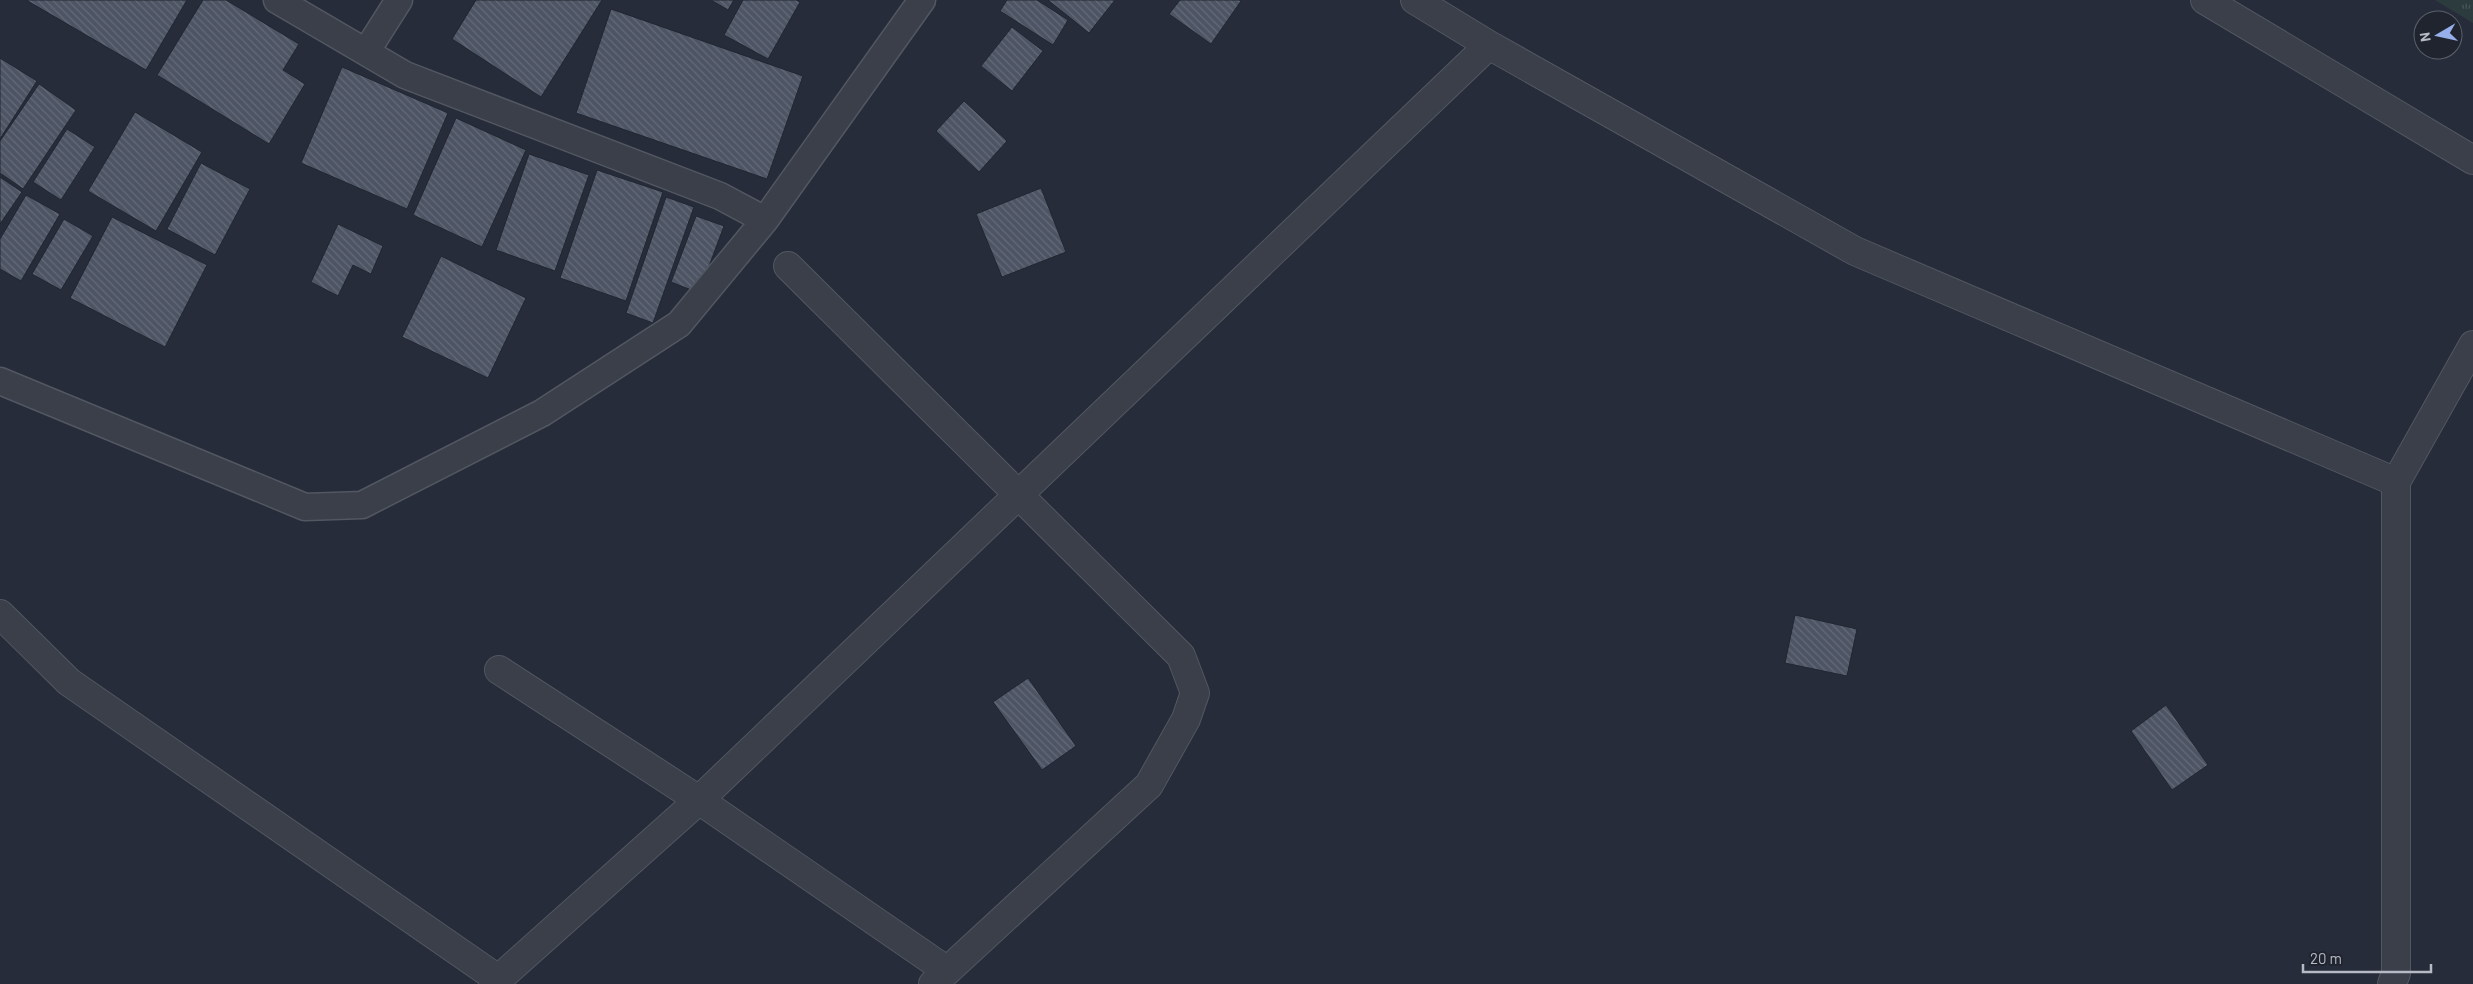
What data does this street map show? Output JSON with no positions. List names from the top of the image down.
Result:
{
  "scale_bar": "20 m",
  "north": "left"
}
